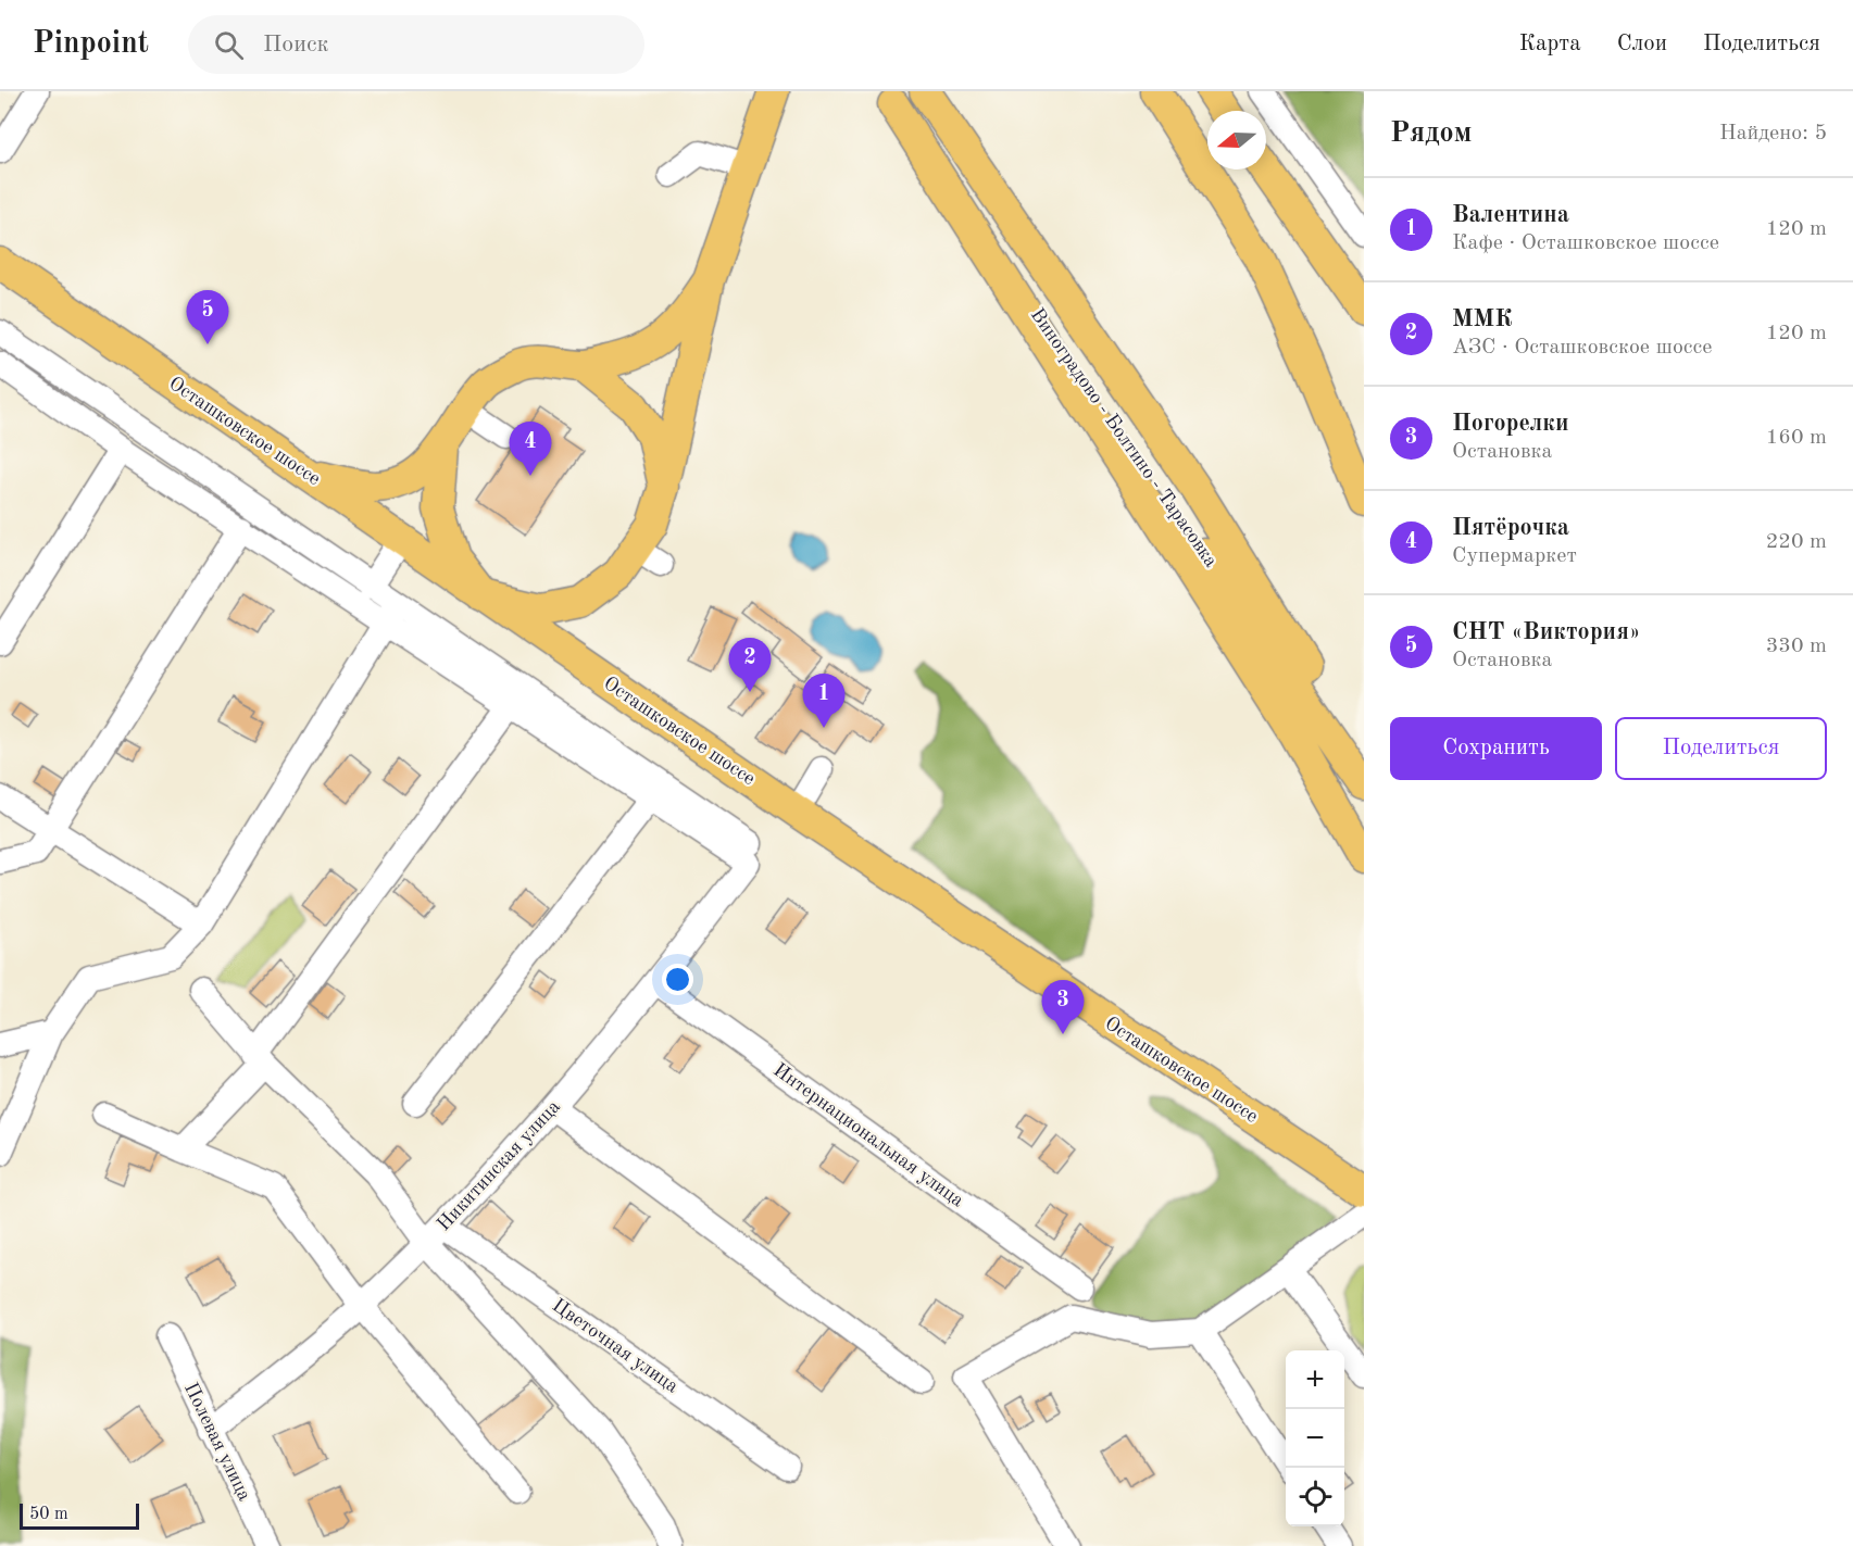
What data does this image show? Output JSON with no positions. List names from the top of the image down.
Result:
{
  "streets": {
    "main road": ["Осташковское шоссе", "Виноградово - Болтино - Тарасовка"],
    "street": [
      "Интернациональная улица",
      "Никитинская улица",
      "Цветочная улица",
      "Полевая улица"
    ]
  },
  "crossings": [
    ["Интернациональная улица", "Никитинская улица"],
    ["Никитинская улица", "Цветочная улица"],
    ["Никитинская улица", "Полевая улица"]
  ],
  "scale_bar": "50 m",
  "north": "left",
  "page": {
    "header": "Pinpoint",
    "search": "Поиск",
    "nav": ["Карта", "Слои", "Поделиться"],
    "heading": ["Рядом", "Найдено: 5"],
    "list": [
      {
        "mark": "1",
        "name": "Валентина",
        "note": "Кафе · Осташковское шоссе",
        "value": "120 m"
      },
      {
        "mark": "2",
        "name": "ММК",
        "note": "АЗС · Осташковское шоссе",
        "value": "120 m"
      },
      {
        "mark": "3",
        "name": "Погорелки",
        "note": "Остановка",
        "value": "160 m"
      },
      {
        "mark": "4",
        "name": "Пятёрочка",
        "note": "Супермаркет",
        "value": "220 m"
      },
      {
        "mark": "5",
        "name": "СНТ «Виктория»",
        "note": "Остановка",
        "value": "330 m"
      }
    ],
    "pins": [
      "5",
      "4",
      "2",
      "1",
      "3"
    ],
    "buttons": ["Сохранить", "Поделиться"],
    "map_buttons": ["+", "−"],
    "scale": "50 m"
  }
}
